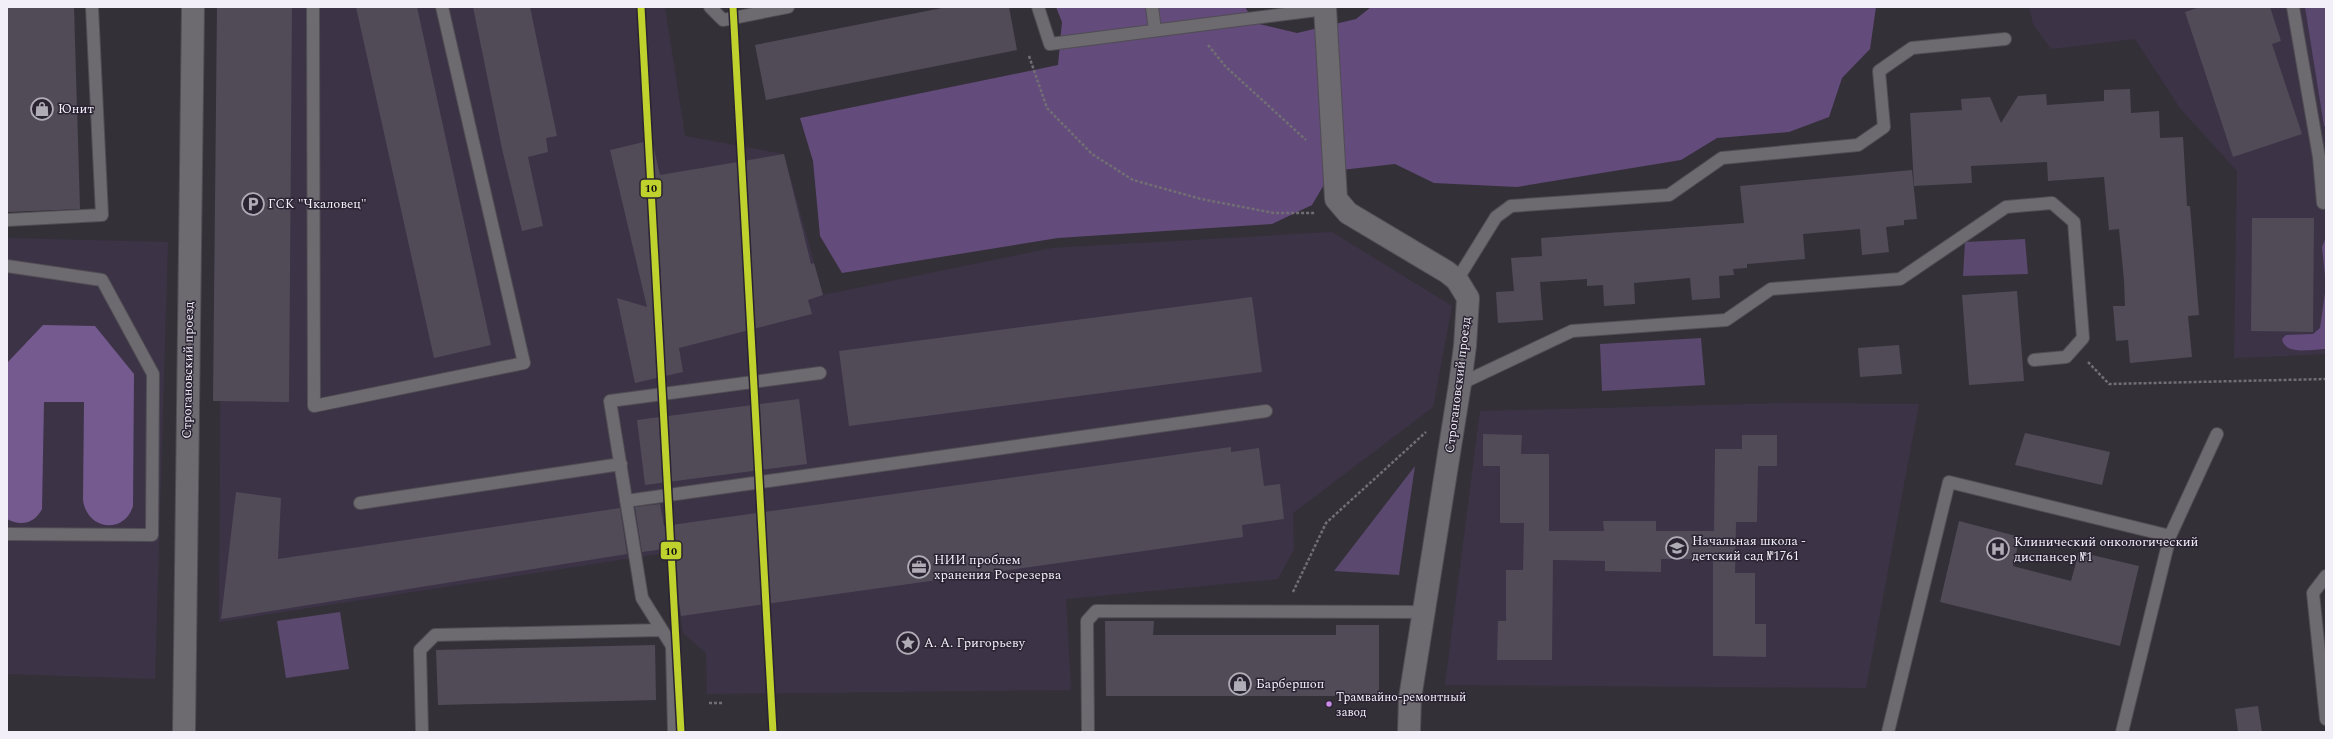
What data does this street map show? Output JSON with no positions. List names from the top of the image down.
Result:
{
  "streets": {
    "street": ["Строгановский проезд"]
  },
  "places": {
    "shop": ["Юнит", "Барбершоп"],
    "parking": ["ГСК \"Чкаловец\""],
    "school or university": ["Начальная школа - детский сад №1761"],
    "hospital": ["Клинический онкологический диспансер №1"],
    "office": ["НИИ проблем хранения Росрезерва"],
    "place": ["А. А. Григорьеву"],
    "other": ["Трамвайно-ремонтный завод"]
  },
  "lines": ["transit line 10"]
}
